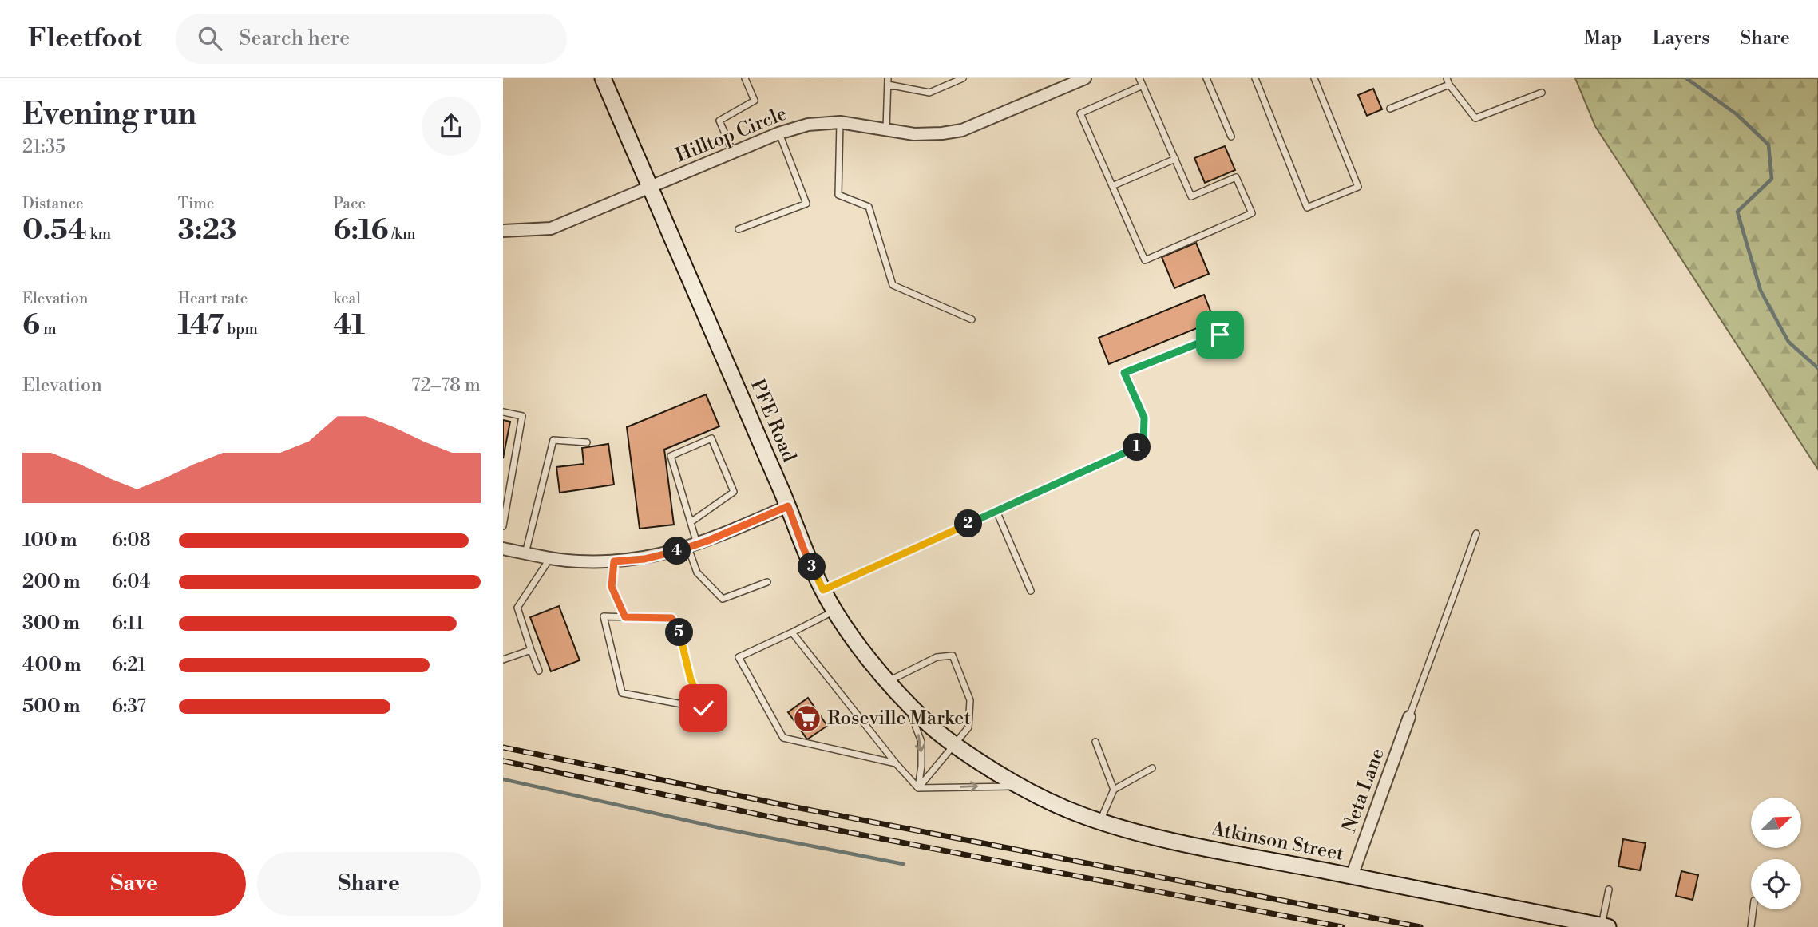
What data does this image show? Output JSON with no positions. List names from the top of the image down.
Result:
{
  "streets": {
    "main road": ["PFE Road", "Atkinson Street"],
    "street": ["Hilltop Circle", "Neta Lane"]
  },
  "crossings": [
    ["Hilltop Circle", "PFE Road"],
    ["PFE Road", "Atkinson Street"],
    ["Neta Lane", "Atkinson Street"]
  ],
  "places": {
    "supermarket": ["Roseville Market"]
  },
  "north": "top right",
  "page": {
    "header": "Fleetfoot",
    "search": "Search here",
    "nav": ["Map", "Layers", "Share"],
    "heading": ["Evening run", "21:35"],
    "stats": [
      ["Distance", "0.54 km"],
      ["Time", "3:23"],
      ["Pace", "6:16 /km"],
      ["Elevation", "6 m"],
      ["Heart rate", "147 bpm"],
      ["kcal", "41"]
    ],
    "chart": ["Elevation", "72–78 m"],
    "pins": [
      "1",
      "2",
      "4",
      "3",
      "5"
    ],
    "list": [
      {
        "name": "100 m",
        "note": "6:08"
      },
      {
        "name": "200 m",
        "note": "6:04"
      },
      {
        "name": "300 m",
        "note": "6:11"
      },
      {
        "name": "400 m",
        "note": "6:21"
      },
      {
        "name": "500 m",
        "note": "6:37"
      }
    ],
    "buttons": ["Save", "Share"]
  }
}
